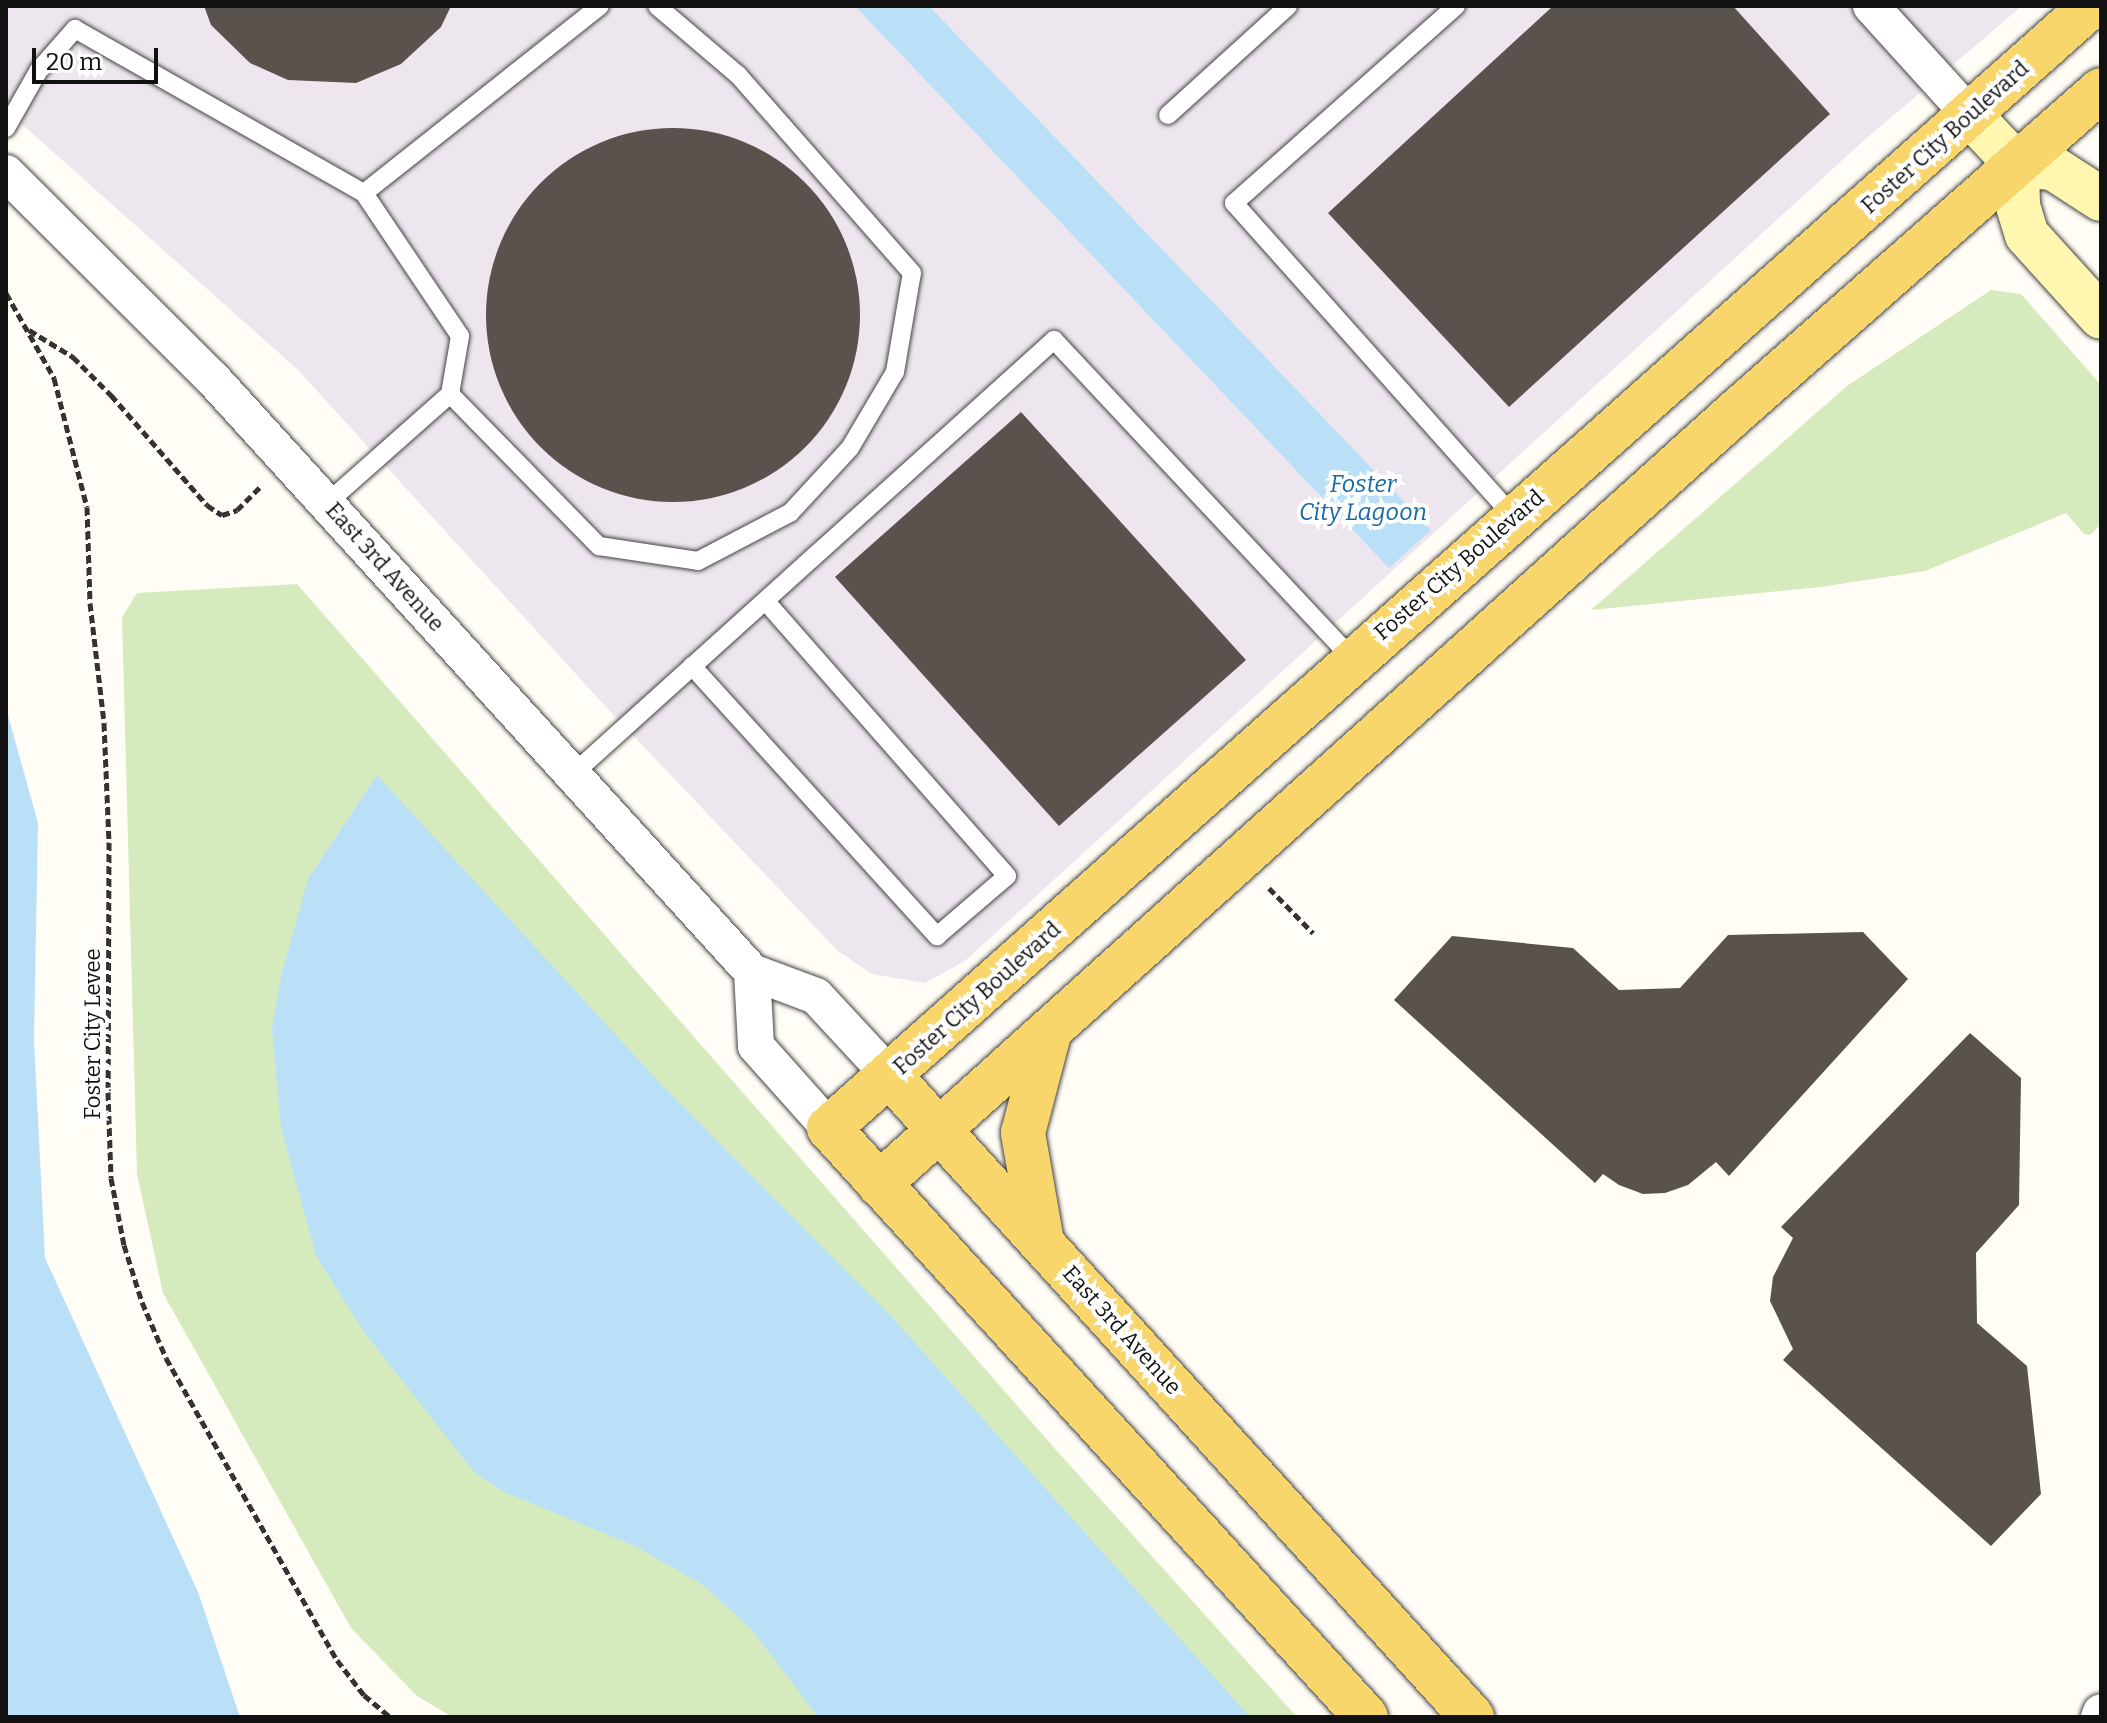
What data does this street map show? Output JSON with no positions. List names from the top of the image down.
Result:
{
  "streets": {
    "main road": ["Foster City Boulevard", "East 3rd Avenue"],
    "path": ["Foster City Levee"]
  },
  "crossings": [
    ["Foster City Boulevard", "East 3rd Avenue"]
  ],
  "water": ["Foster City Lagoon"],
  "scale_bar": "20 m"
}
